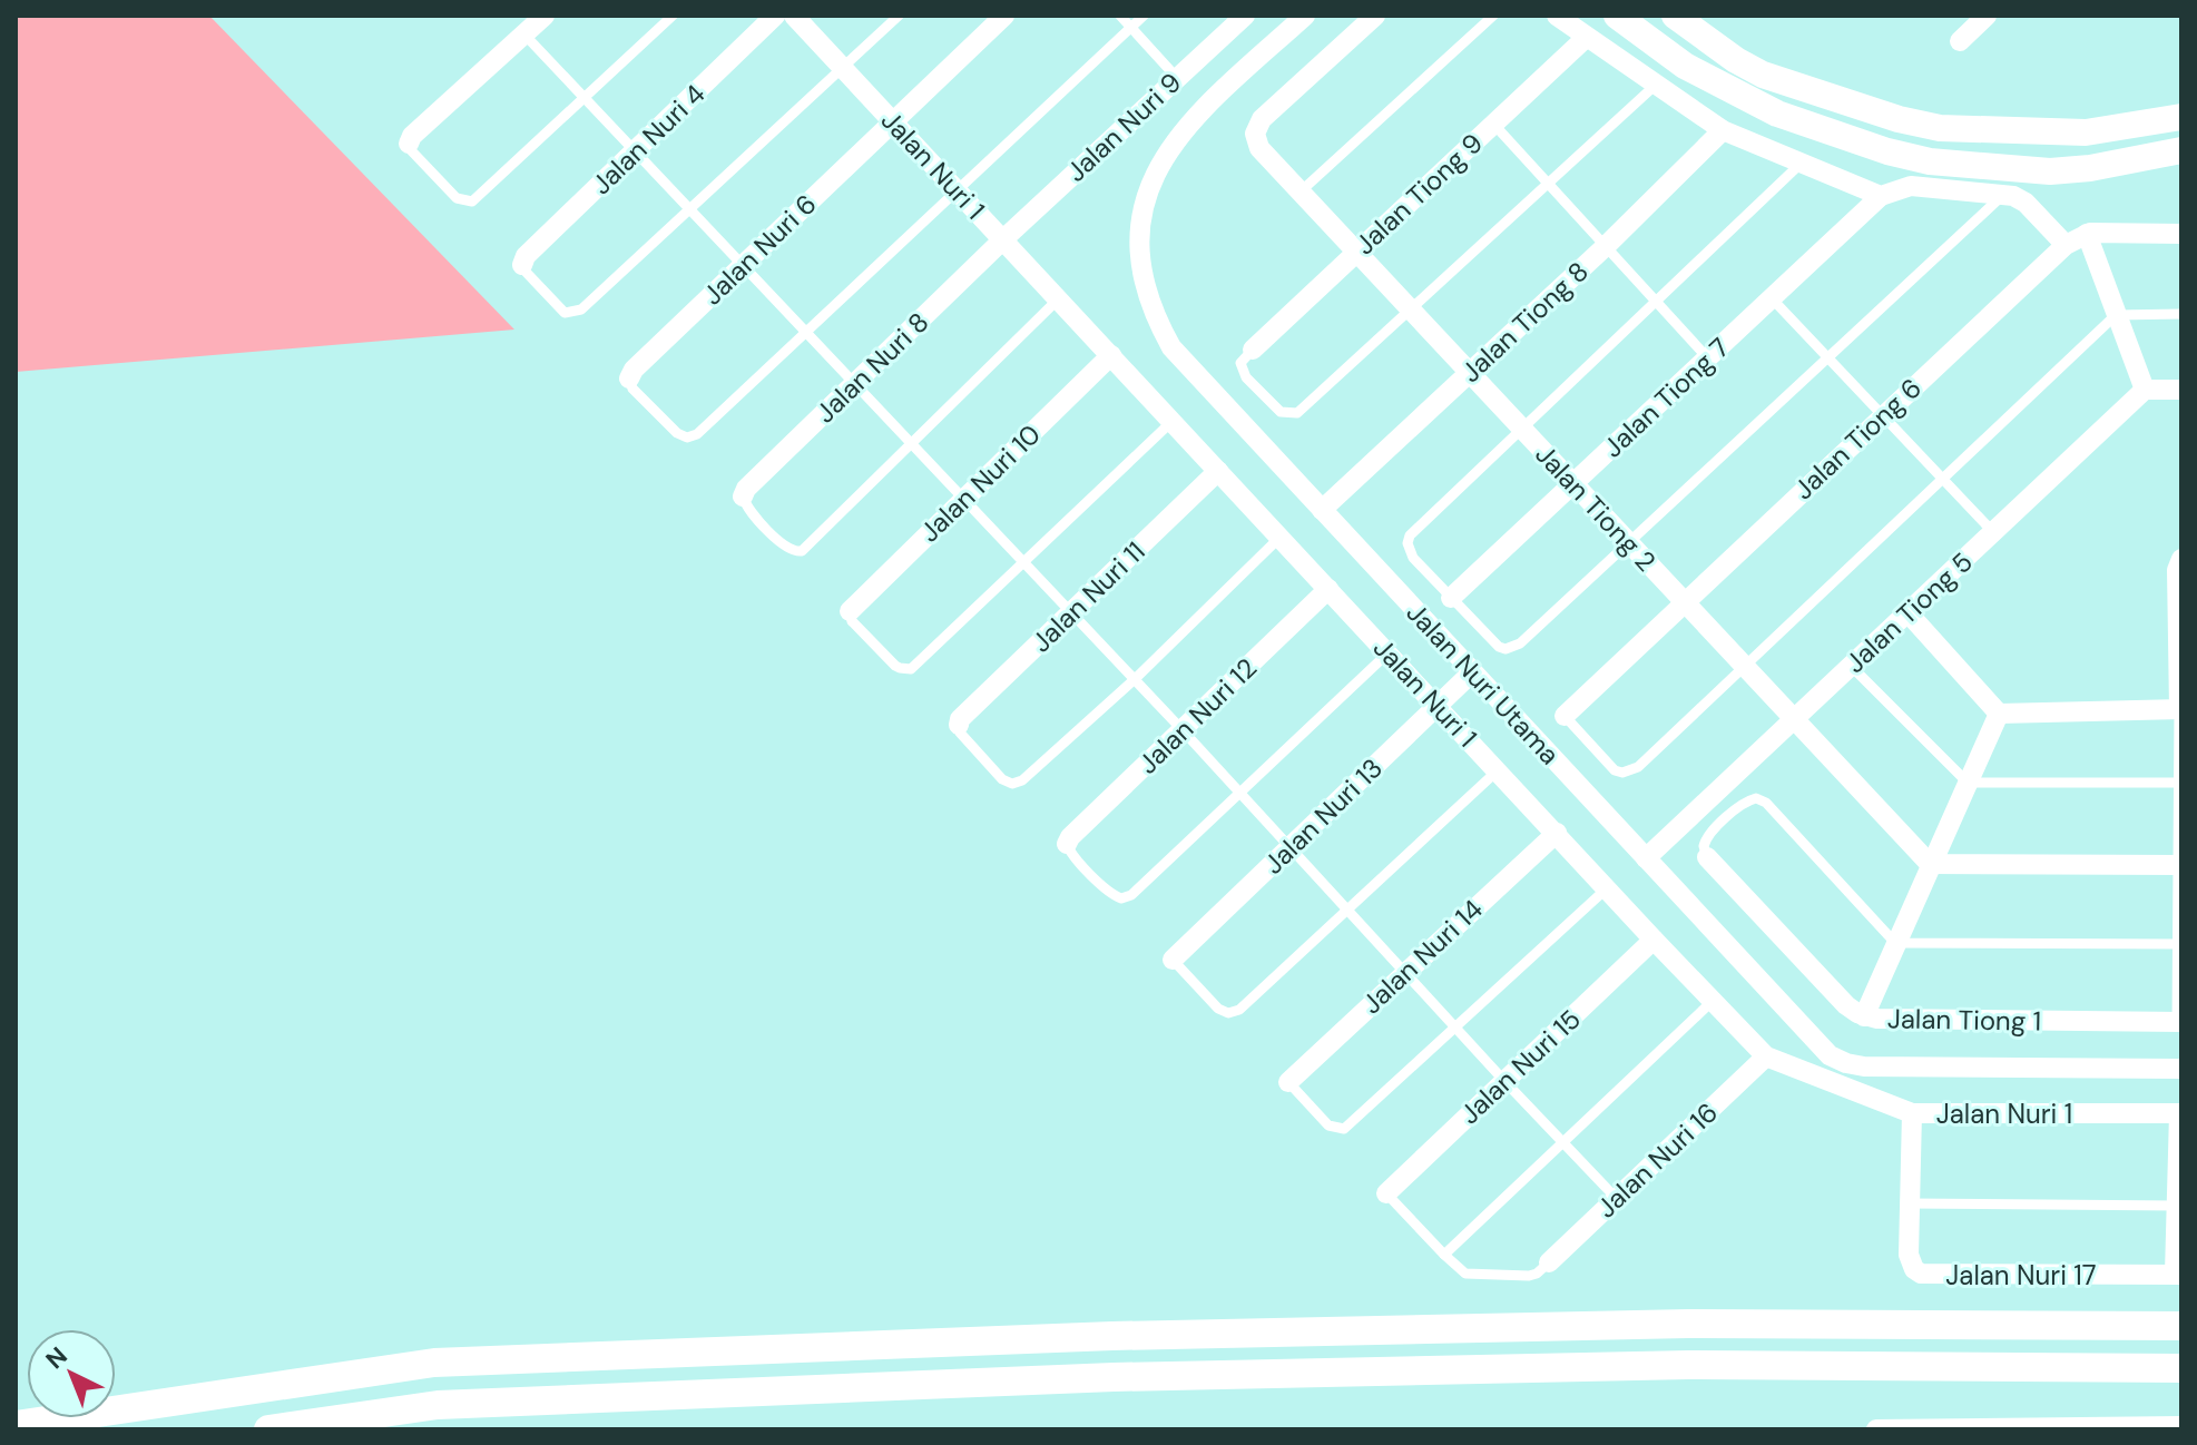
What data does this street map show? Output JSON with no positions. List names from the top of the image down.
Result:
{
  "streets": {
    "street": [
      "Jalan Nuri 9",
      "Jalan Nuri 4",
      "Jalan Nuri 1",
      "Jalan Tiong 9",
      "Jalan Nuri 6",
      "Jalan Tiong 8",
      "Jalan Nuri 8",
      "Jalan Tiong 7",
      "Jalan Tiong 6",
      "Jalan Nuri 10",
      "Jalan Tiong 2",
      "Jalan Nuri 11",
      "Jalan Tiong 5",
      "Jalan Nuri Utama",
      "Jalan Nuri 12",
      "Jalan Nuri 13",
      "Jalan Nuri 14",
      "Jalan Tiong 1",
      "Jalan Nuri 15",
      "Jalan Nuri 16",
      "Jalan Nuri 17"
    ]
  },
  "crossings": [
    ["Jalan Nuri 9", "Jalan Nuri 1"],
    ["Jalan Nuri 9", "Jalan Nuri 8"],
    ["Jalan Nuri 1", "Jalan Nuri 6"],
    ["Jalan Nuri 1", "Jalan Nuri 8"],
    ["Jalan Nuri 1", "Jalan Nuri 10"],
    ["Jalan Nuri 1", "Jalan Nuri 11"],
    ["Jalan Nuri 1", "Jalan Nuri 12"],
    ["Jalan Nuri 1", "Jalan Nuri 13"],
    ["Jalan Nuri 1", "Jalan Nuri 14"],
    ["Jalan Nuri 1", "Jalan Nuri 15"],
    ["Jalan Nuri 1", "Jalan Nuri 16"],
    ["Jalan Nuri 1", "Jalan Nuri 17"],
    ["Jalan Tiong 9", "Jalan Tiong 2"],
    ["Jalan Tiong 8", "Jalan Tiong 2"],
    ["Jalan Tiong 8", "Jalan Nuri Utama"],
    ["Jalan Tiong 7", "Jalan Tiong 2"],
    ["Jalan Tiong 6", "Jalan Tiong 2"],
    ["Jalan Tiong 2", "Jalan Tiong 5"],
    ["Jalan Tiong 5", "Jalan Nuri Utama"],
    ["Jalan Nuri Utama", "Jalan Nuri 13"]
  ],
  "north": "top left"
}
